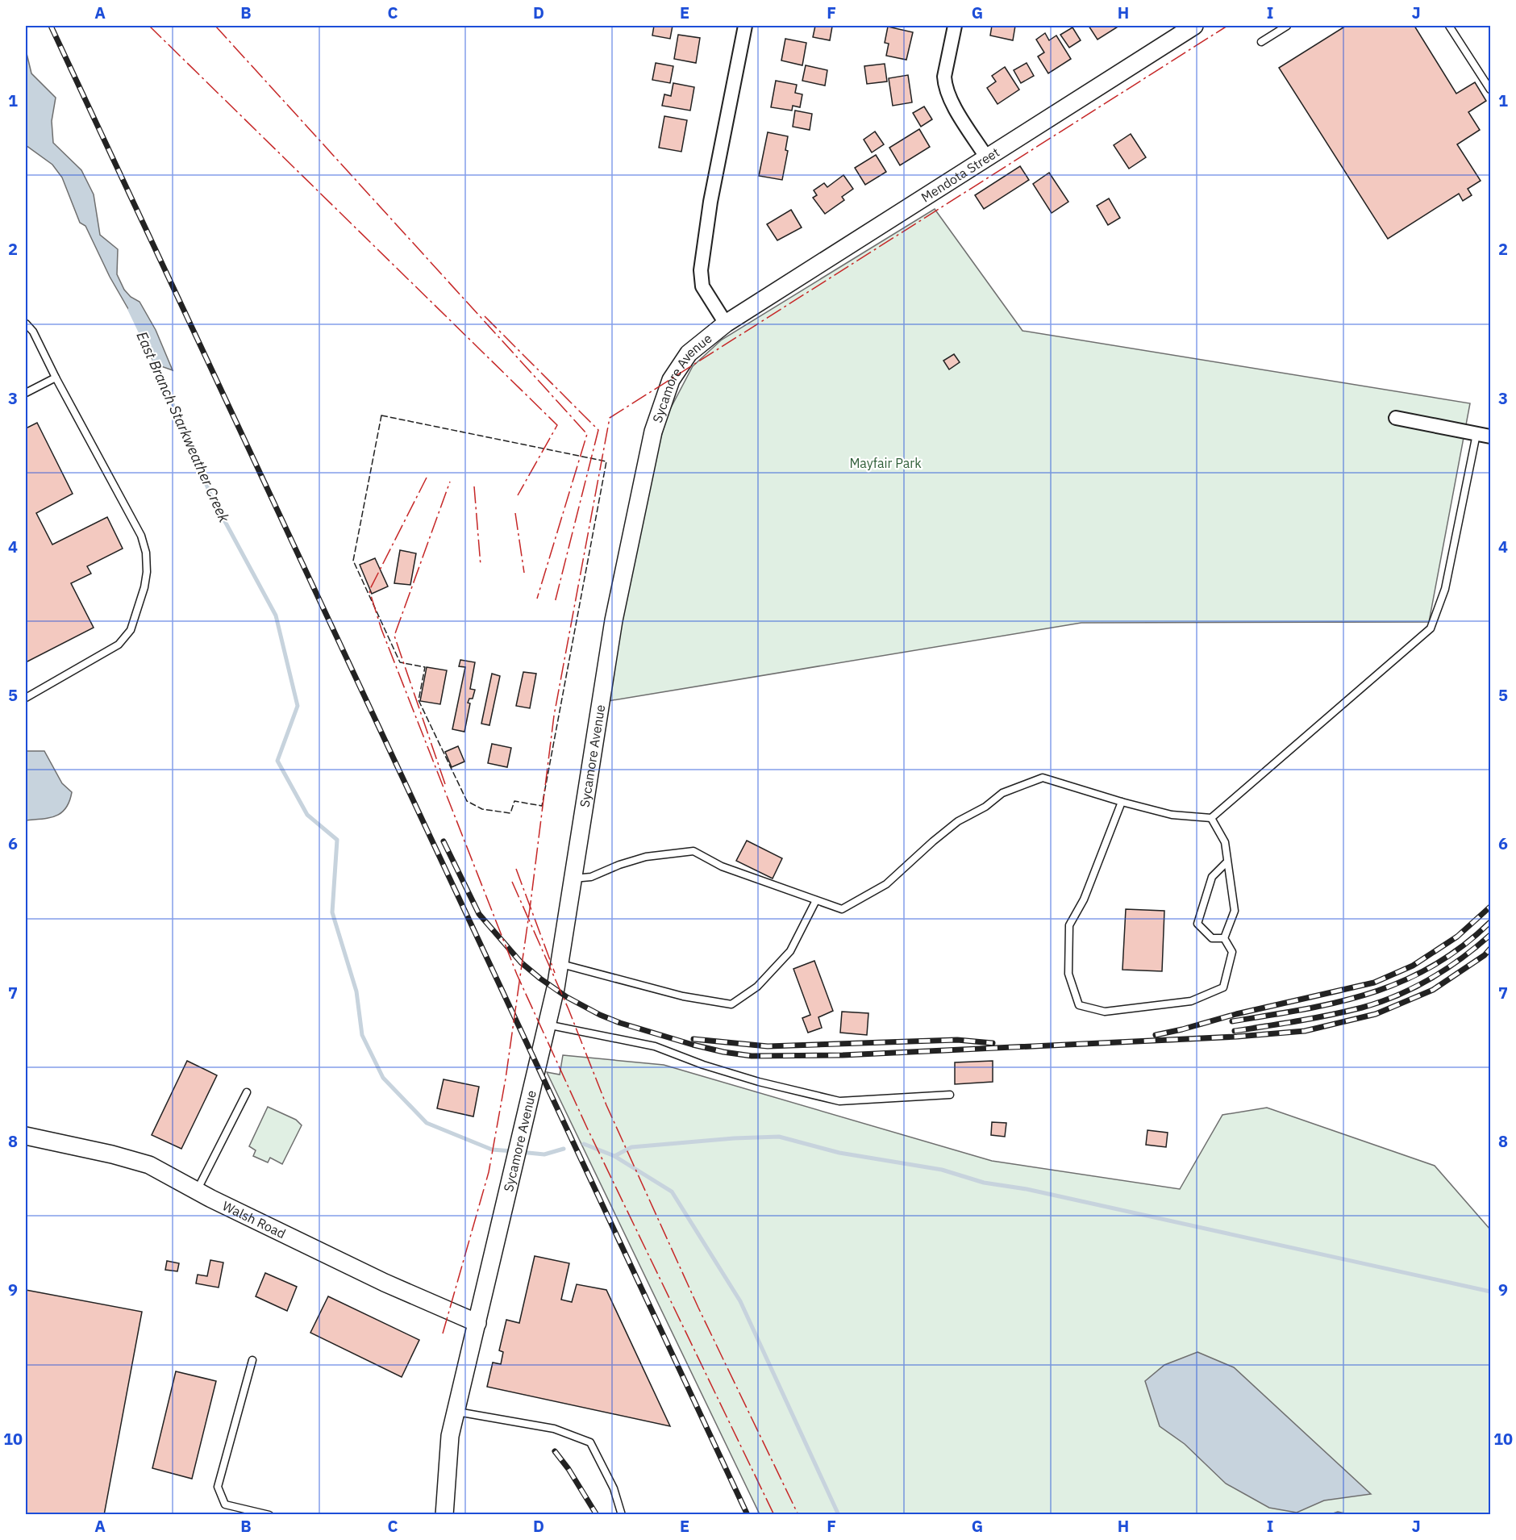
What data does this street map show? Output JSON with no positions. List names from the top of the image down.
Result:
{
  "streets": {
    "street": ["Mendota Street", "Sycamore Avenue", "Walsh Road"]
  },
  "crossings": [
    ["Mendota Street", "Sycamore Avenue"],
    ["Sycamore Avenue", "Walsh Road"]
  ],
  "water": ["East Branch Starkweather Creek"],
  "parks": ["Mayfair Park"],
  "grid": {
    "columns": [
      "A",
      "B",
      "C",
      "D",
      "E",
      "F",
      "G",
      "H",
      "I",
      "J"
    ],
    "rows": [
      "1",
      "2",
      "3",
      "4",
      "5",
      "6",
      "7",
      "8",
      "9",
      "10"
    ]
  }
}
